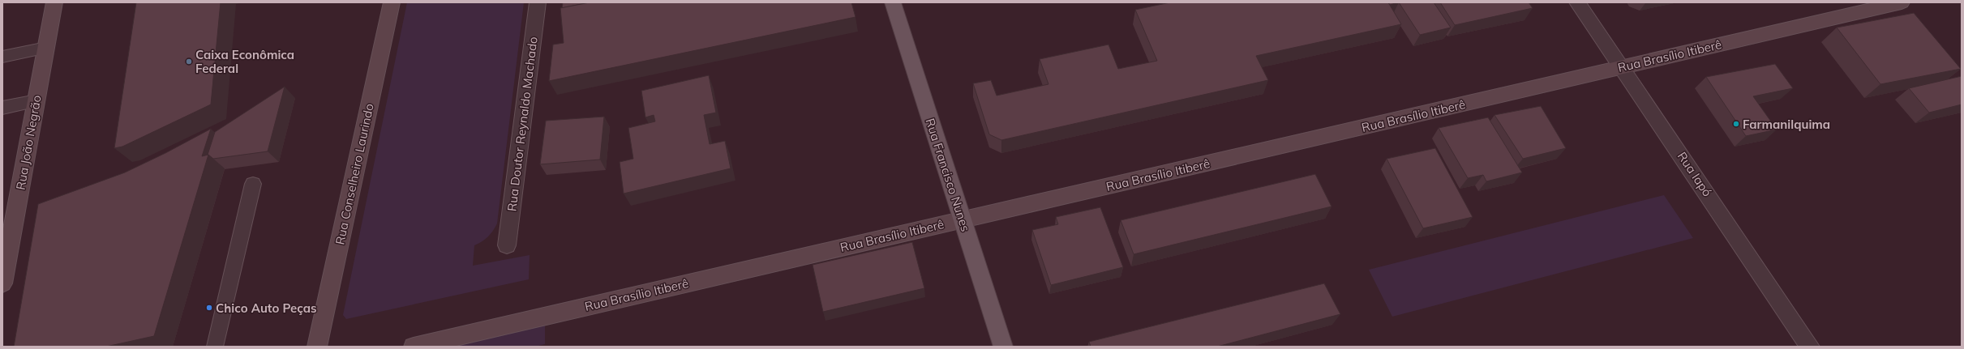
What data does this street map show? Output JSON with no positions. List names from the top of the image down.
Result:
{
  "streets": {
    "main road": [
      "Rua Brasílio Itiberê",
      "Rua João Negrão",
      "Rua Conselheiro Laurindo",
      "Rua Francisco Nunes"
    ],
    "street": ["Rua Doutor Reynaldo Machado", "Rua Iapó"]
  },
  "crossings": [
    ["Rua Brasílio Itiberê", "Rua Iapó"],
    ["Rua Brasílio Itiberê", "Rua Francisco Nunes"]
  ],
  "places": ["Caixa Econômica Federal", "Farmanilquima", "Chico Auto Peças"]
}
